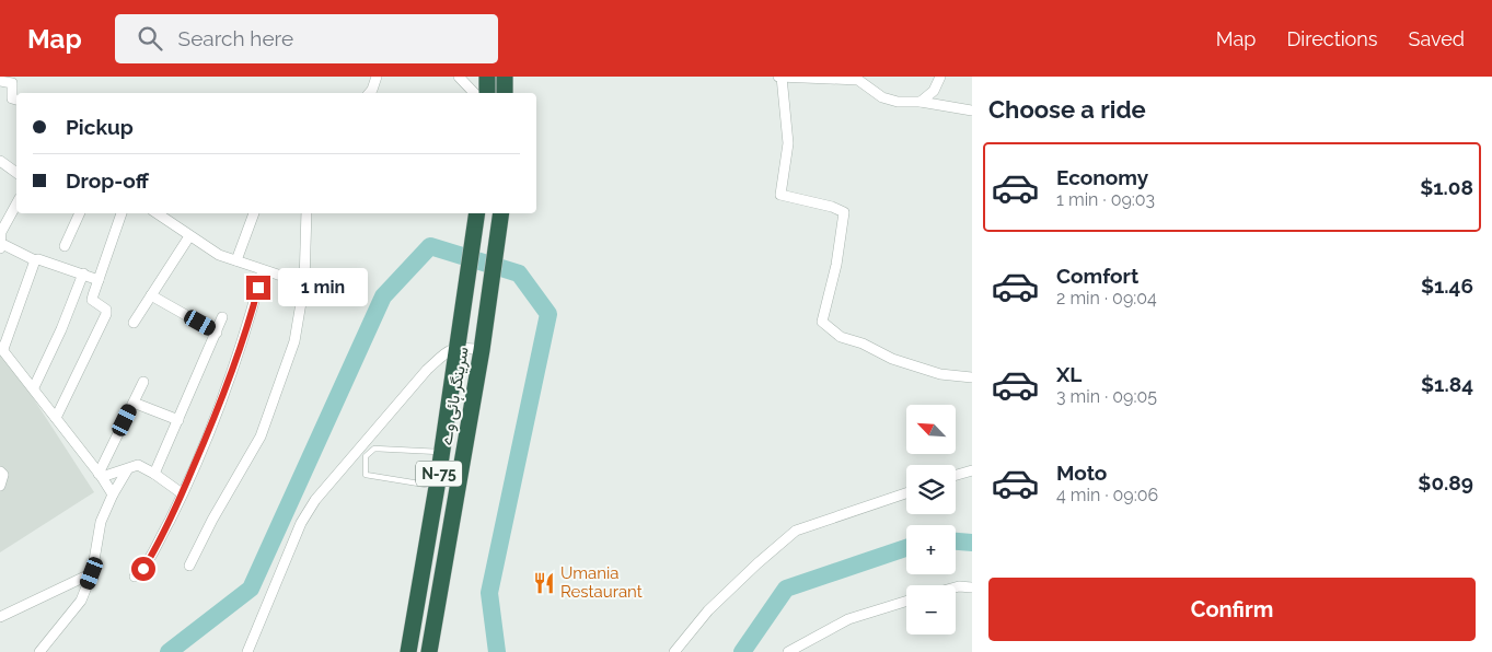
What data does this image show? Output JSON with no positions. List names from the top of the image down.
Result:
{
  "streets": {
    "highway": ["سرینگر ہائی وے", "N-75"]
  },
  "places": {
    "restaurant": ["Umania Restaurant"]
  },
  "north": "top left",
  "page": {
    "header": "Map",
    "search": "Search here",
    "nav": ["Map", "Directions", "Saved"],
    "heading": "Choose a ride",
    "banner": ["Pickup", "Drop-off"],
    "list": [
      {
        "name": "Economy",
        "note": "1 min · 09:03",
        "value": "$1.08"
      },
      {
        "name": "Comfort",
        "note": "2 min · 09:04",
        "value": "$1.46"
      },
      {
        "name": "XL",
        "note": "3 min · 09:05",
        "value": "$1.84"
      },
      {
        "name": "Moto",
        "note": "4 min · 09:06",
        "value": "$0.89"
      }
    ],
    "bubble": "1 min",
    "map_buttons": ["+", "−"],
    "buttons": "Confirm"
  }
}
